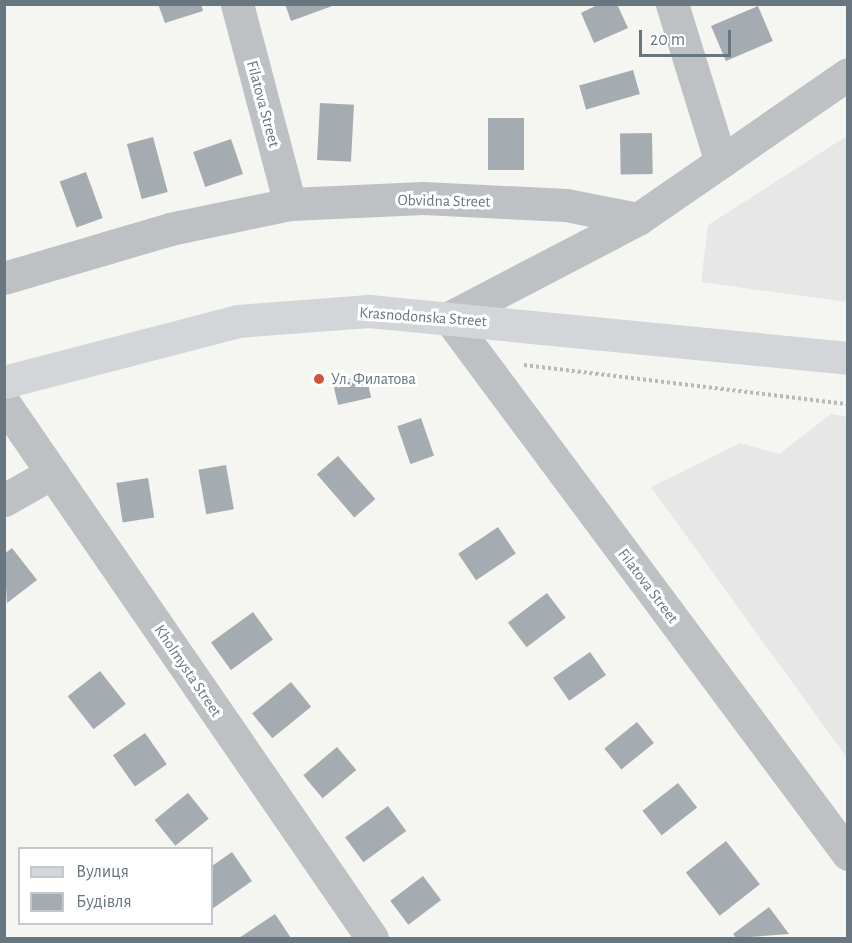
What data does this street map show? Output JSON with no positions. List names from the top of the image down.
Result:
{
  "streets": {
    "main road": ["Krasnodonska Street"],
    "street": ["Filatova Street", "Obvidna Street", "Kholmysta Street"]
  },
  "crossings": [
    ["Filatova Street", "Obvidna Street"],
    ["Filatova Street", "Krasnodonska Street"]
  ],
  "places": ["Ул. Филатова"],
  "legend": ["Вулиця", "Будівля"],
  "scale_bar": "20 m"
}
